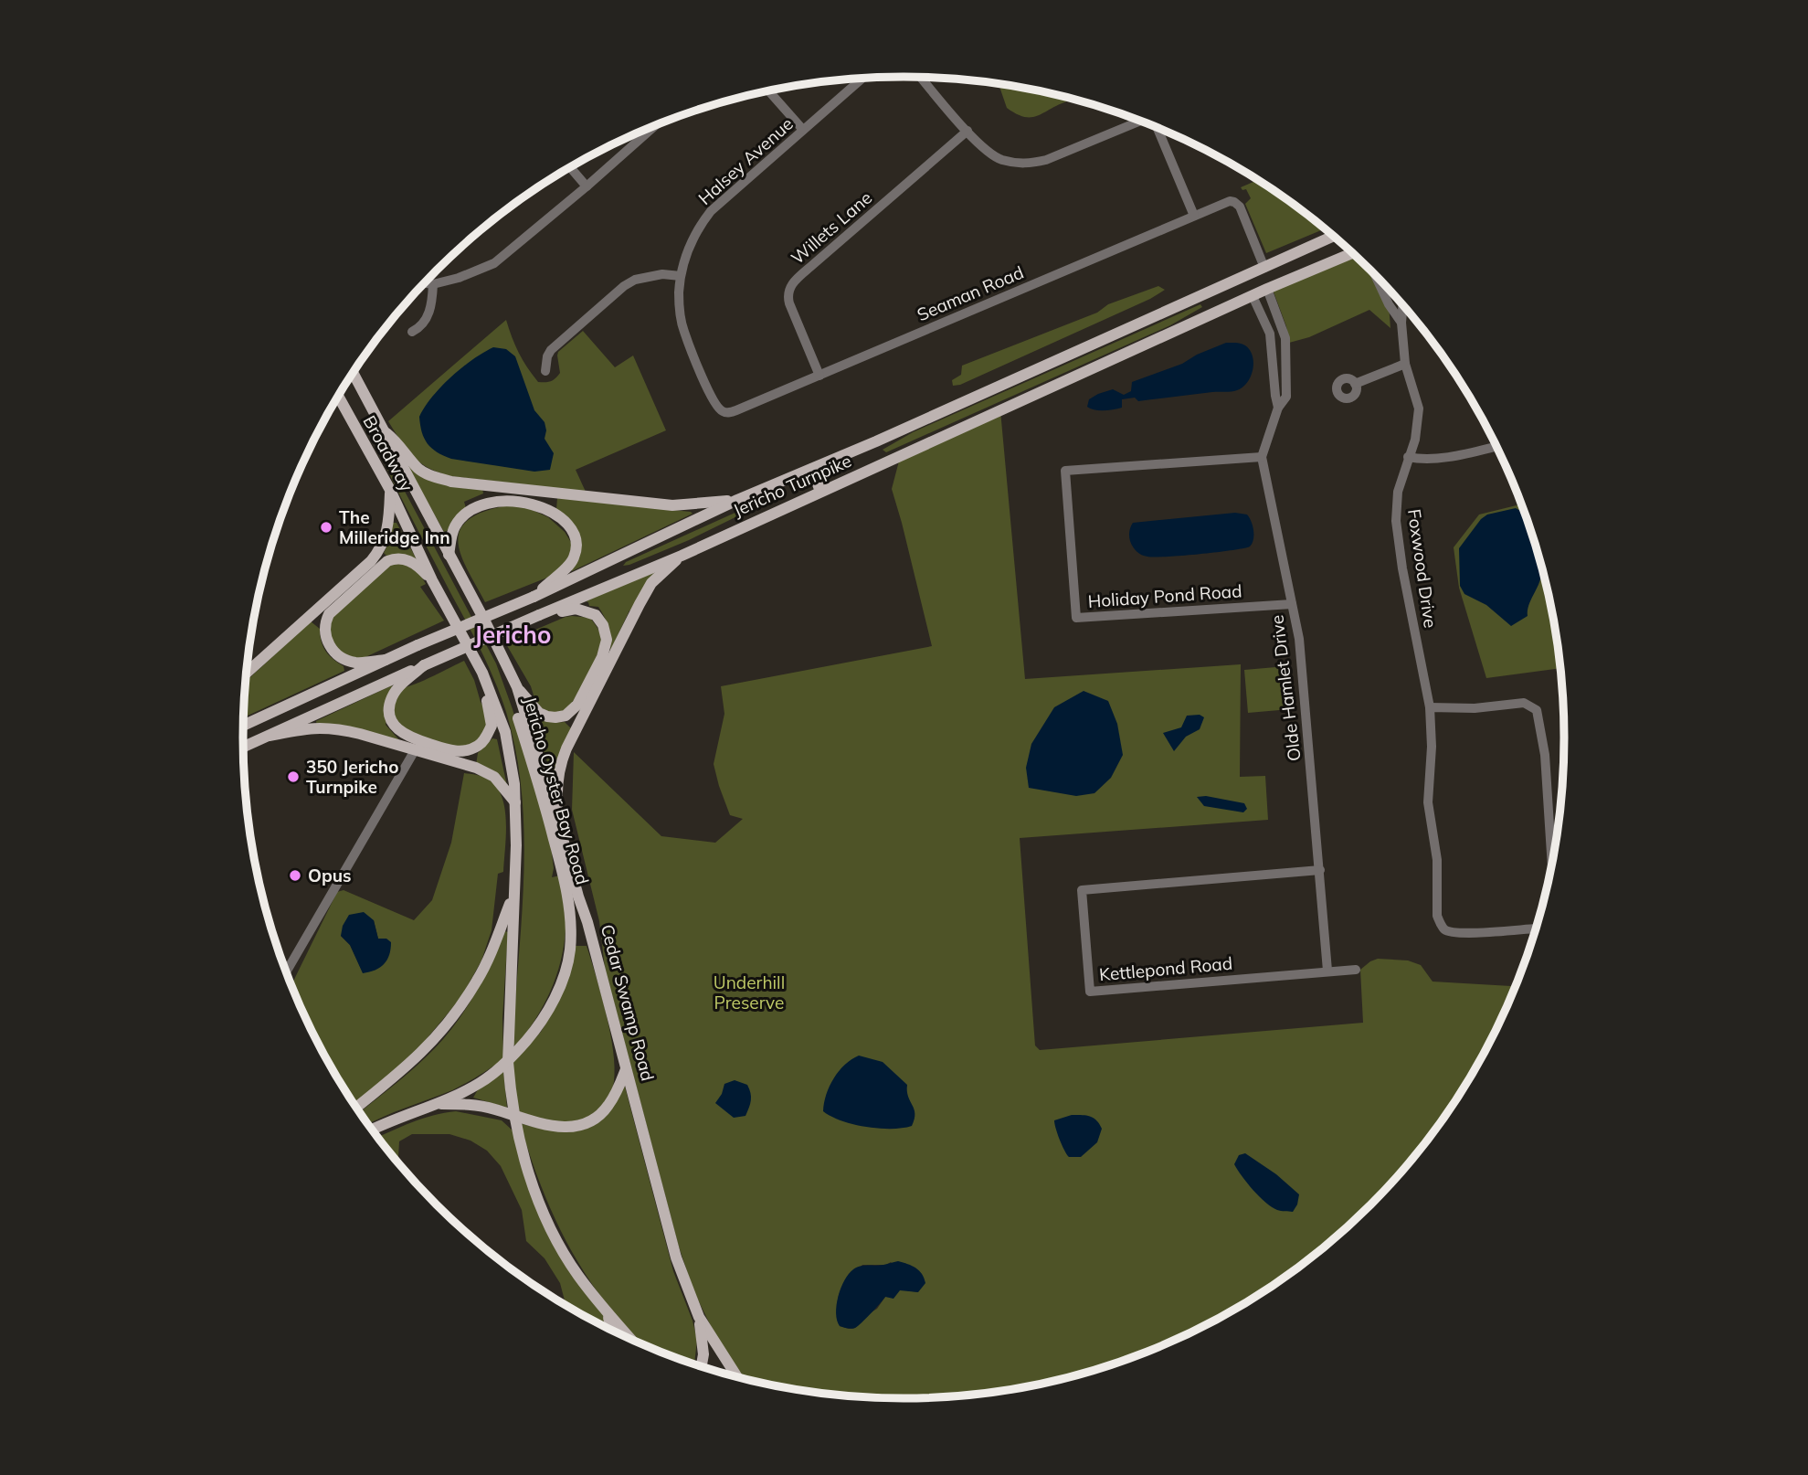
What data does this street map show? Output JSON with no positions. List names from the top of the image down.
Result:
{
  "streets": {
    "main road": [
      "Broadway",
      "Jericho Turnpike",
      "Jericho Oyster Bay Road",
      "Cedar Swamp Road"
    ],
    "street": [
      "Halsey Avenue",
      "Willets Lane",
      "Seaman Road",
      "Foxwood Drive",
      "Holiday Pond Road",
      "Olde Hamlet Drive",
      "Kettlepond Road"
    ]
  },
  "crossings": [
    ["Halsey Avenue", "Seaman Road"],
    ["Willets Lane", "Seaman Road"],
    ["Seaman Road", "Jericho Turnpike"],
    ["Holiday Pond Road", "Olde Hamlet Drive"],
    ["Olde Hamlet Drive", "Kettlepond Road"],
    ["Jericho Oyster Bay Road", "Cedar Swamp Road"]
  ],
  "districts": ["Jericho"],
  "parks": ["Underhill Preserve"],
  "places": ["The Milleridge Inn", "350 Jericho Turnpike", "Opus"]
}
